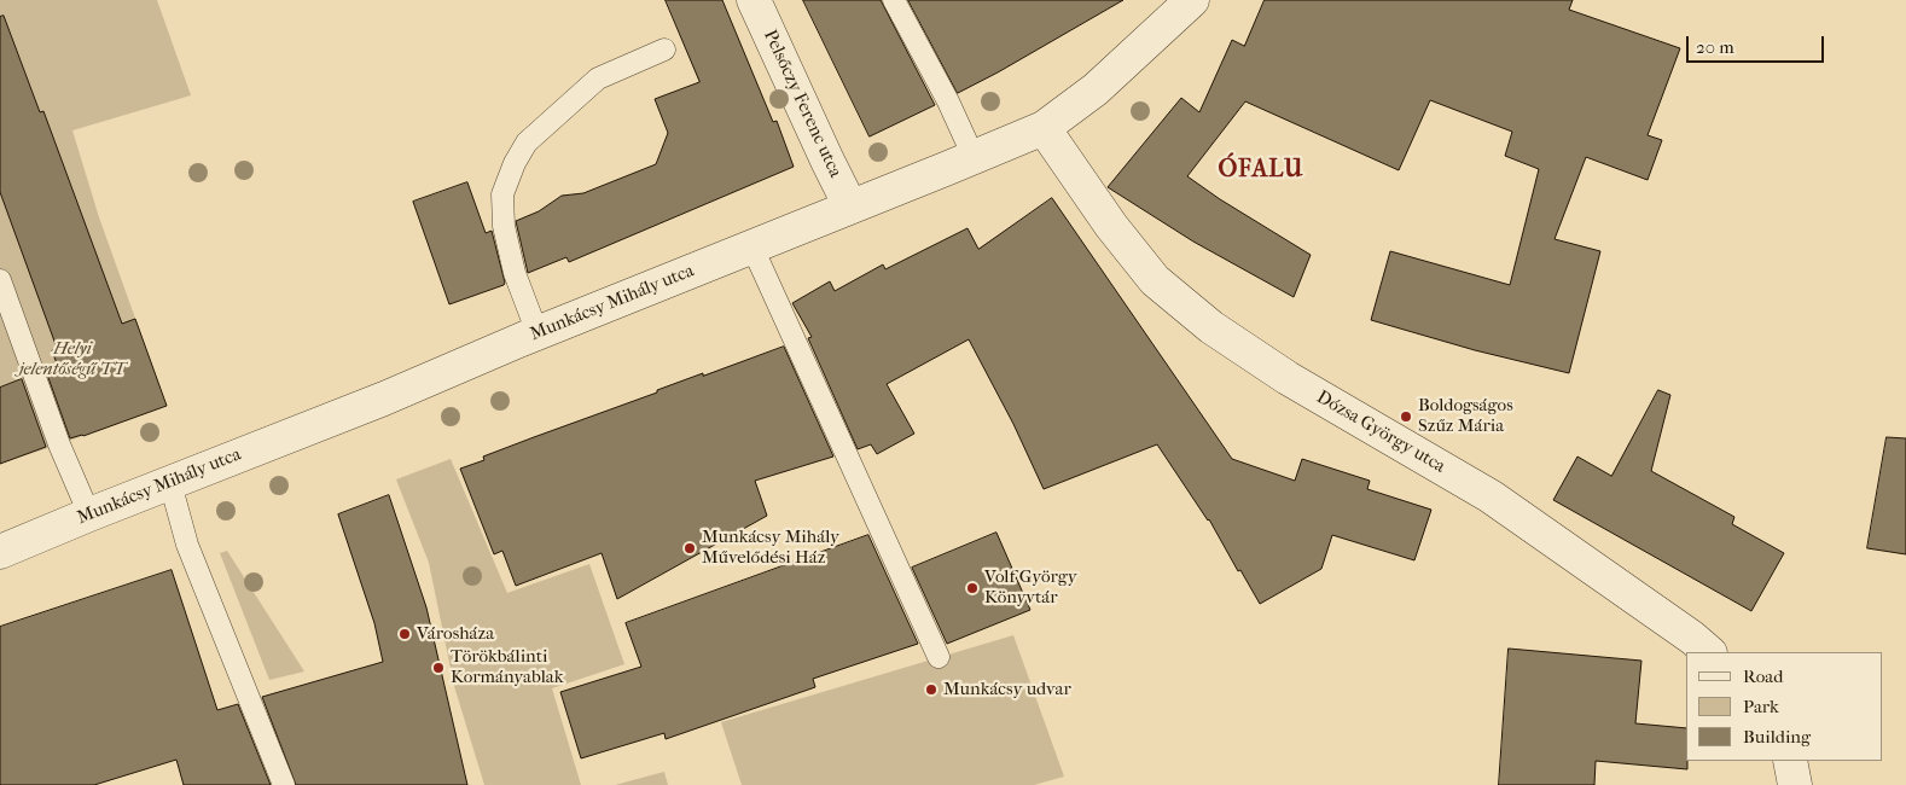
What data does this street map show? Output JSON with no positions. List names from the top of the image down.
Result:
{
  "streets": {
    "street": ["Pelsőczy Ferenc utca", "Munkácsy Mihály utca", "Dózsa György utca"]
  },
  "crossings": [
    ["Pelsőczy Ferenc utca", "Munkácsy Mihály utca"],
    ["Munkácsy Mihály utca", "Dózsa György utca"]
  ],
  "districts": ["ÓFALU"],
  "parks": ["Helyi jelentőségű TT"],
  "places": [
    "Boldogságos Szűz Mária",
    "Munkácsy Mihály Művelődési Ház",
    "Volf György Könyvtár",
    "Városháza",
    "Törökbálinti Kormányablak",
    "Munkácsy udvar"
  ],
  "legend": ["Road", "Park", "Building"],
  "scale_bar": "20 m"
}
